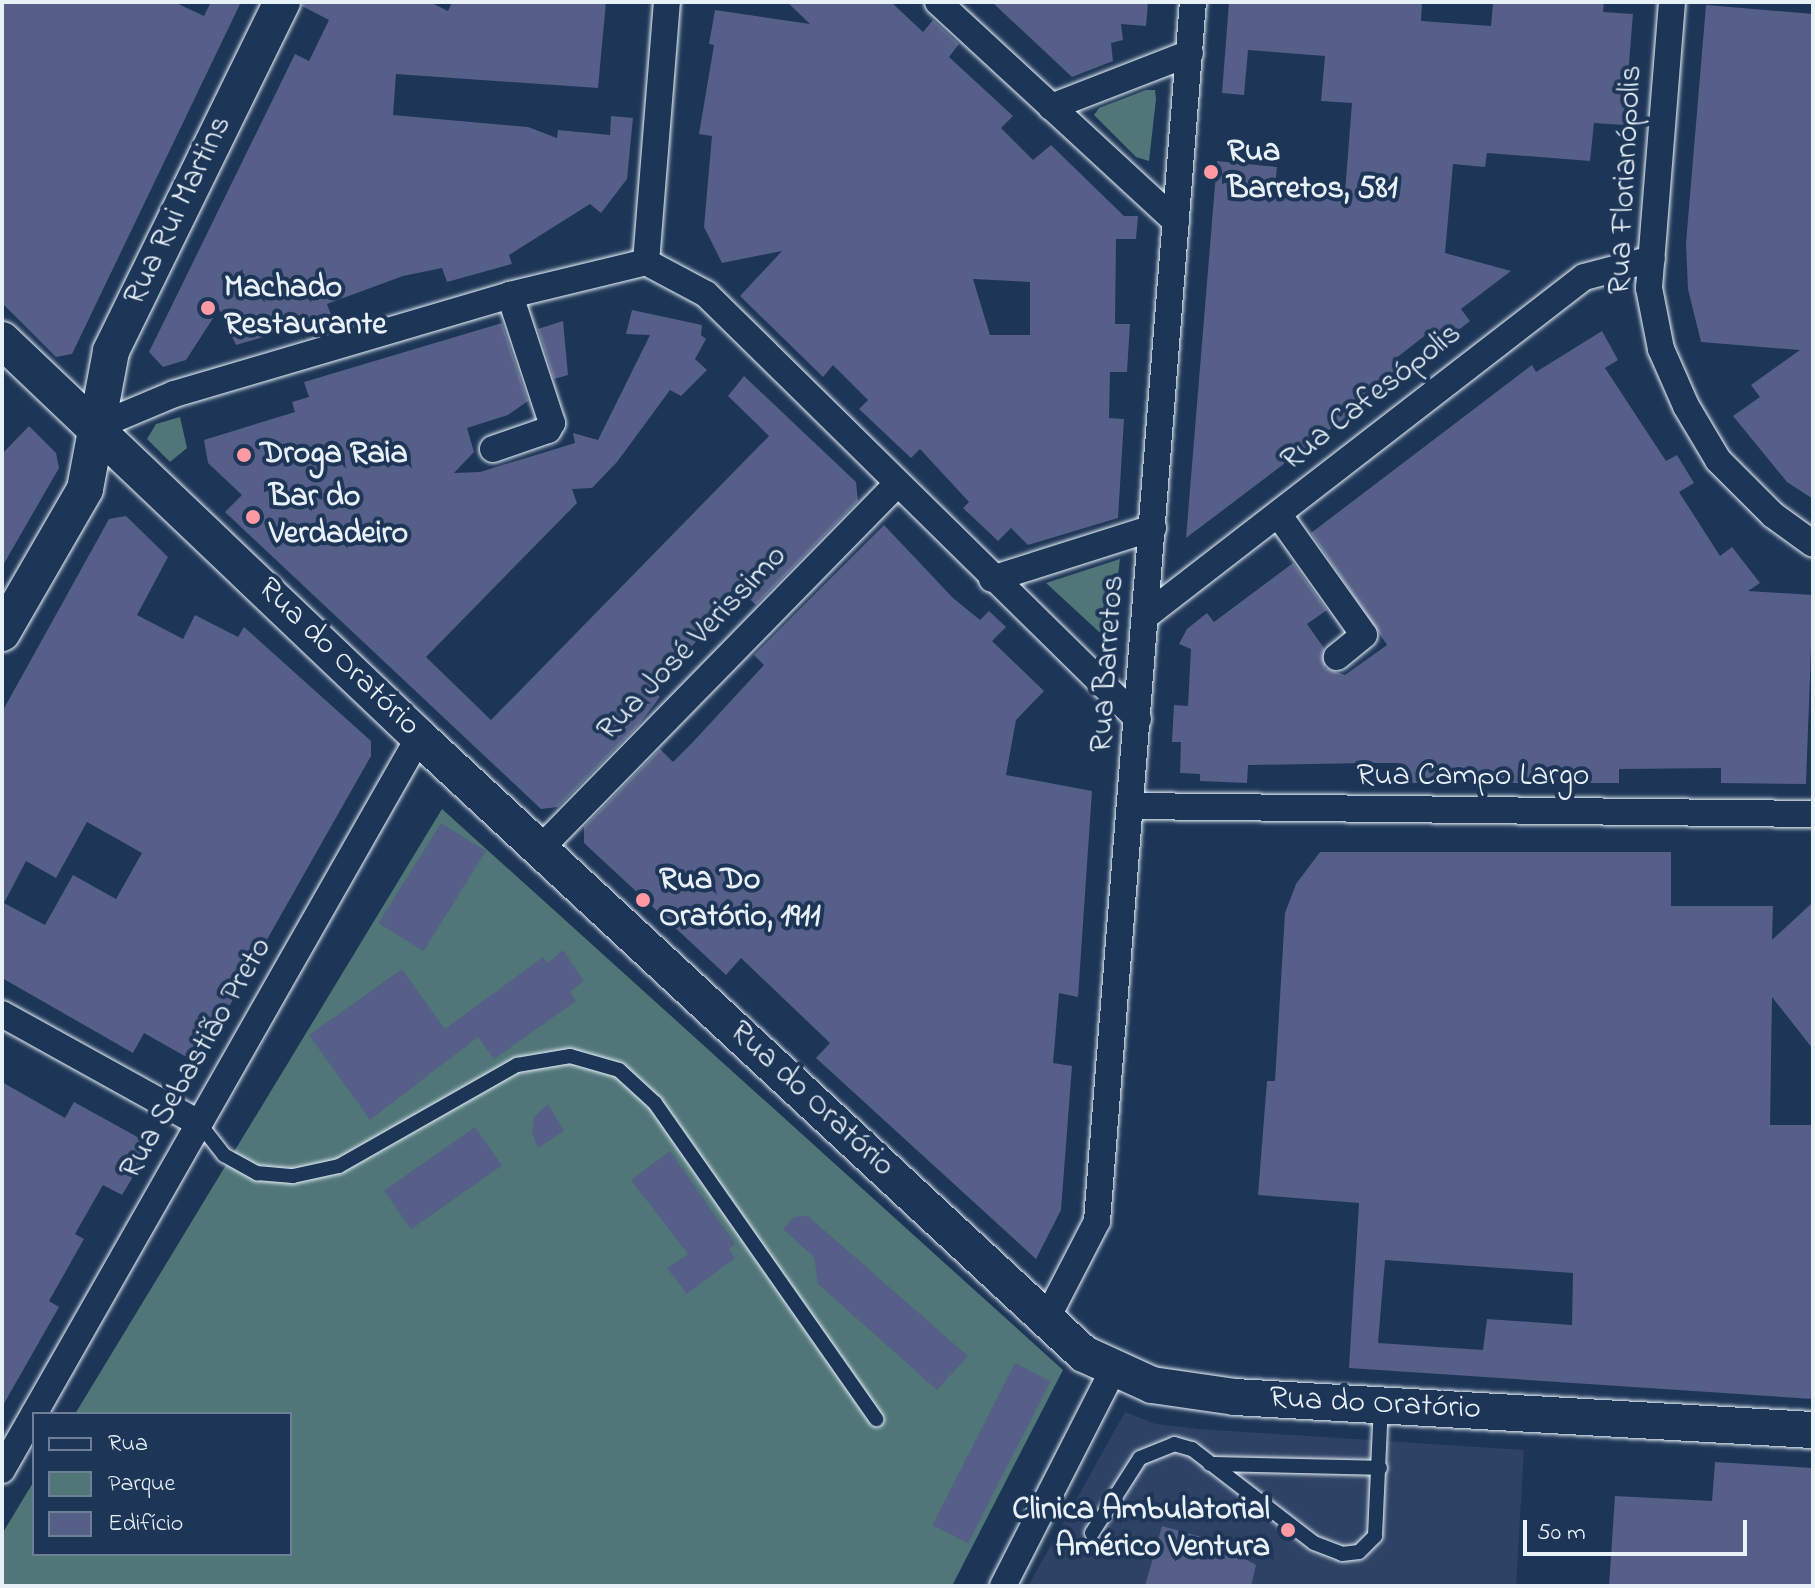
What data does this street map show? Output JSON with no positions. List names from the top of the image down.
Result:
{
  "streets": {
    "street": [
      "Rua Florianópolis",
      "Rua Rui Martins",
      "Rua Cafesópolis",
      "Rua José Verissimo",
      "Rua do Oratório",
      "Rua Barretos",
      "Rua Campo Largo",
      "Rua Sebastião Preto"
    ]
  },
  "crossings": [
    ["Rua Florianópolis", "Rua Cafesópolis"],
    ["Rua Rui Martins", "Rua do Oratório"],
    ["Rua Cafesópolis", "Rua Barretos"],
    ["Rua José Verissimo", "Rua do Oratório"],
    ["Rua do Oratório", "Rua Barretos"],
    ["Rua do Oratório", "Rua Sebastião Preto"],
    ["Rua Barretos", "Rua Campo Largo"]
  ],
  "places": [
    "Rua Barretos, 581",
    "Machado Restaurante",
    "Droga Raia",
    "Bar do Verdadeiro",
    "Rua Do Oratório, 1911",
    "Clinica Ambulatorial Américo Ventura"
  ],
  "legend": ["Rua", "Parque", "Edifício"],
  "scale_bar": "50 m"
}
